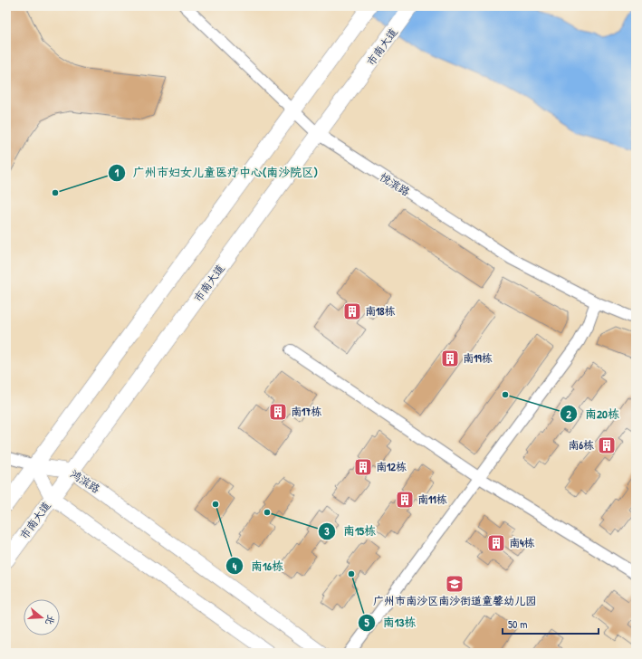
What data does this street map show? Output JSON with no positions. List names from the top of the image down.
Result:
{
  "streets": {
    "main road": ["市南大道"],
    "street": ["悦滨路", "鸿滨路"]
  },
  "crossings": [
    ["市南大道", "悦滨路"],
    ["市南大道", "鸿滨路"]
  ],
  "places": {
    "other": [
      "广州市妇女儿童医疗中心(南沙院区)",
      "南20栋",
      "南16栋",
      "南15栋",
      "南13栋"
    ],
    "building": [
      "南18栋",
      "南19栋",
      "南17栋",
      "南6栋",
      "南12栋",
      "南11栋",
      "南4栋"
    ],
    "school or university": ["广州市南沙区南沙街道童馨幼儿园"]
  },
  "scale_bar": "50 m",
  "north": "right"
}
